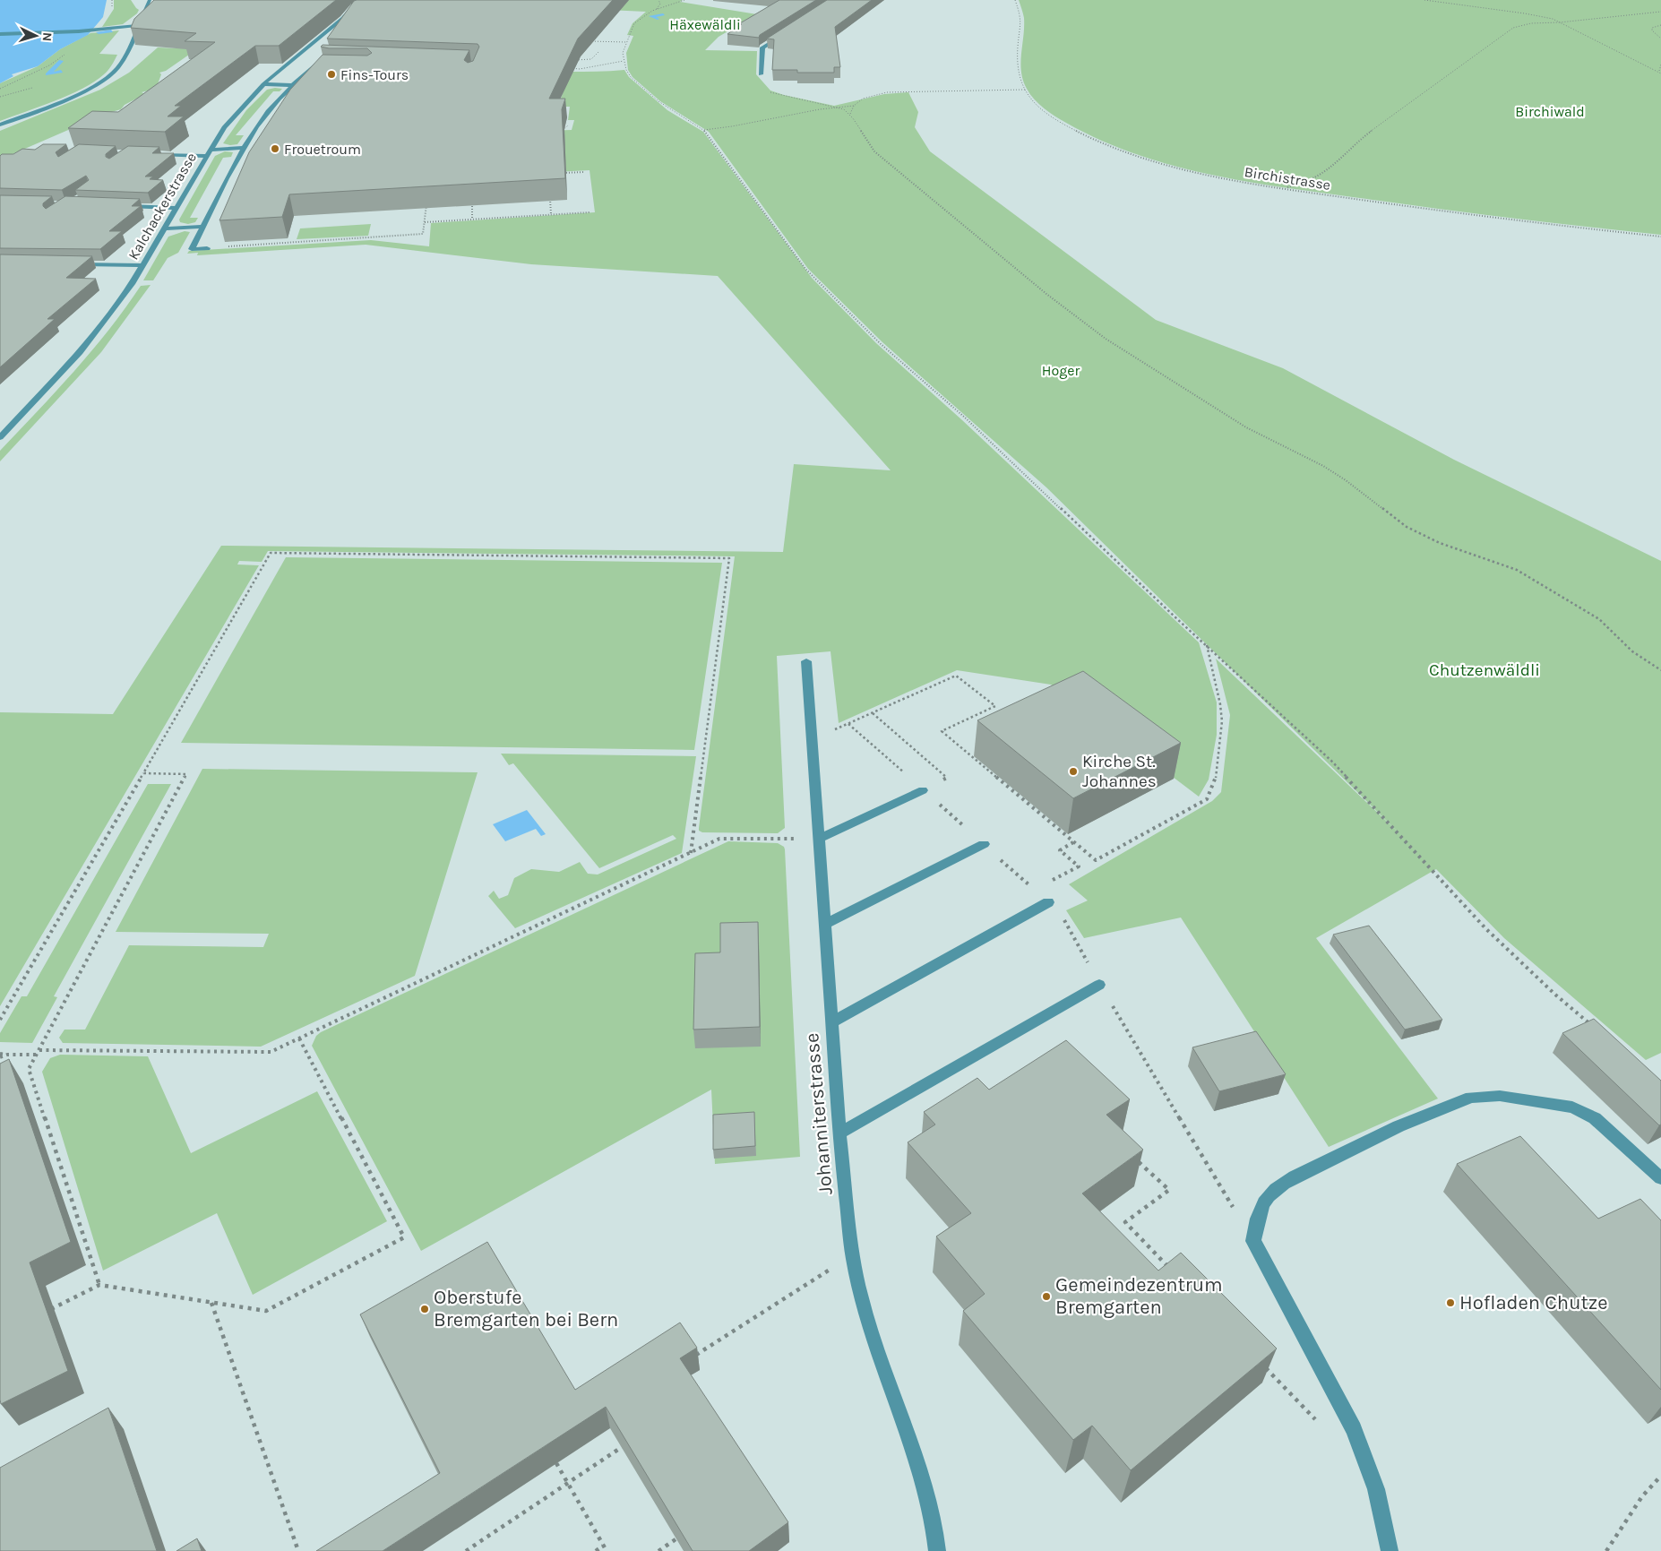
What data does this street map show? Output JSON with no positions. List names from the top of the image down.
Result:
{
  "streets": {
    "street": ["Kalchackerstrasse", "Johanniterstrasse"],
    "path": ["Birchistrasse"]
  },
  "parks": [
    "Häxewäldli",
    "Birchiwald",
    "Hoger",
    "Chutzenwäldli"
  ],
  "places": [
    "Fins-Tours",
    "Frouetroum",
    "Kirche St. Johannes",
    "Gemeindezentrum Bremgarten",
    "Hofladen Chutze",
    "Oberstufe Bremgarten bei Bern"
  ],
  "north": "right"
}
